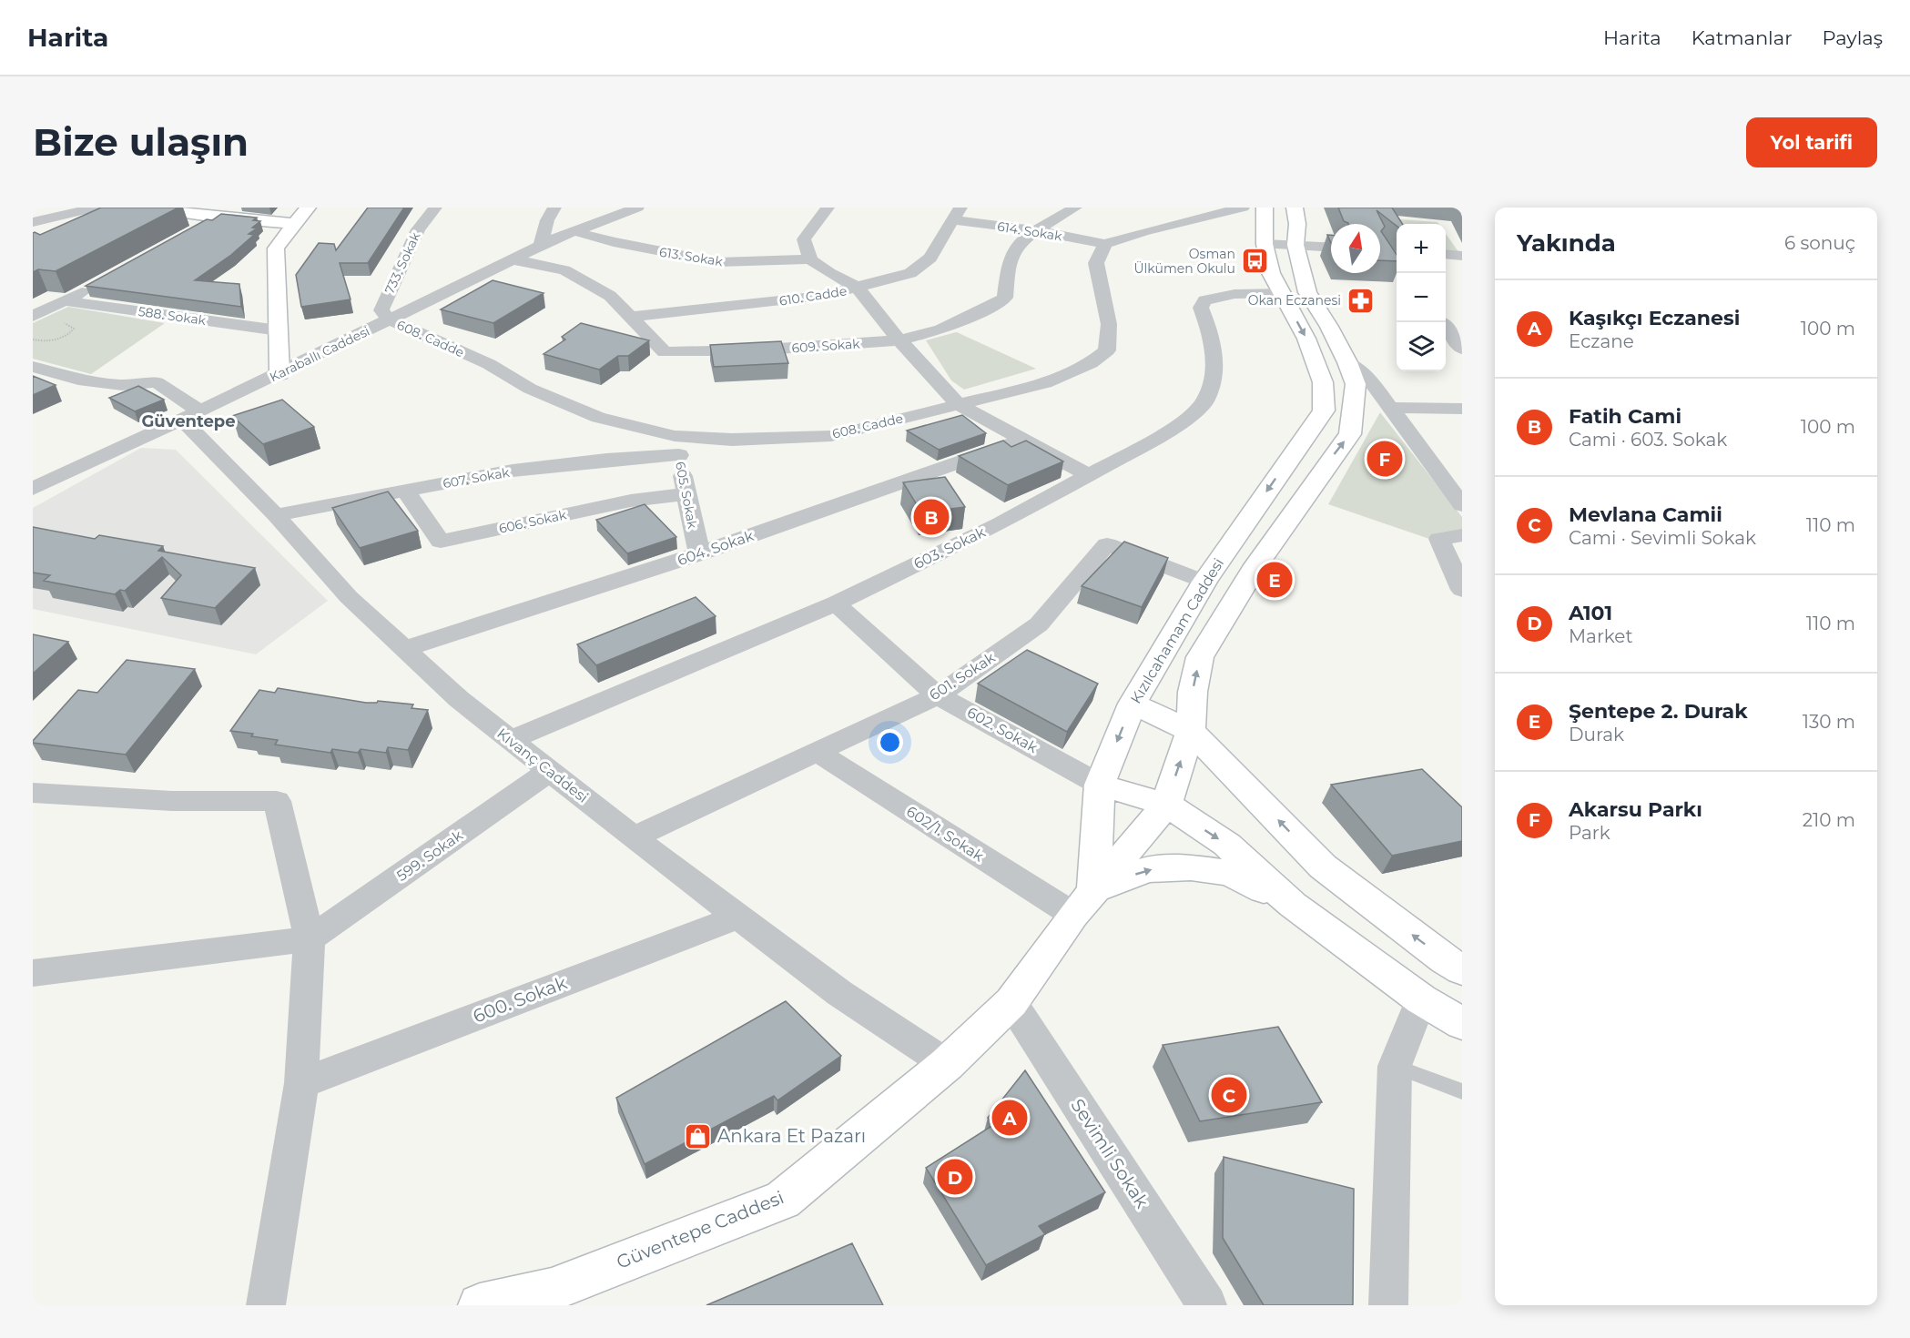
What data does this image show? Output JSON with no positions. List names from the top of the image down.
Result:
{
  "streets": {
    "main road": ["Kızılcahamam Caddesi", "Güventepe Caddesi"],
    "street": [
      "614. Sokak",
      "613. Sokak",
      "733. Sokak",
      "610. Cadde",
      "588. Sokak",
      "608. Cadde",
      "609. Sokak",
      "Karaballı Caddesi",
      "607. Sokak",
      "605. Sokak",
      "606. Sokak",
      "604. Sokak",
      "603. Sokak",
      "601. Sokak",
      "602. Sokak",
      "Kıvanç Caddesi",
      "602/1. Sokak",
      "599. Sokak",
      "600. Sokak",
      "Sevimli Sokak"
    ]
  },
  "crossings": [
    ["614. Sokak", "610. Cadde"],
    ["614. Sokak", "608. Cadde"],
    ["614. Sokak", "609. Sokak"],
    ["613. Sokak", "Karaballı Caddesi"],
    ["733. Sokak", "608. Cadde"],
    ["733. Sokak", "Karaballı Caddesi"],
    ["610. Cadde", "609. Sokak"],
    ["608. Cadde", "Karaballı Caddesi"],
    ["608. Cadde", "607. Sokak"],
    ["608. Cadde", "605. Sokak"],
    ["609. Sokak", "Karaballı Caddesi"],
    ["Karaballı Caddesi", "Kıvanç Caddesi"],
    ["607. Sokak", "605. Sokak"],
    ["607. Sokak", "606. Sokak"],
    ["607. Sokak", "Kıvanç Caddesi"],
    ["605. Sokak", "606. Sokak"],
    ["605. Sokak", "604. Sokak"],
    ["604. Sokak", "Kıvanç Caddesi"],
    ["603. Sokak", "Kızılcahamam Caddesi"],
    ["603. Sokak", "602. Sokak"],
    ["603. Sokak", "Kıvanç Caddesi"],
    ["Kızılcahamam Caddesi", "601. Sokak"],
    ["Kızılcahamam Caddesi", "602. Sokak"],
    ["Kızılcahamam Caddesi", "602/1. Sokak"],
    ["Kızılcahamam Caddesi", "Güventepe Caddesi"],
    ["601. Sokak", "602. Sokak"],
    ["601. Sokak", "Kıvanç Caddesi"],
    ["601. Sokak", "602/1. Sokak"],
    ["Kıvanç Caddesi", "599. Sokak"],
    ["Kıvanç Caddesi", "600. Sokak"],
    ["Kıvanç Caddesi", "Güventepe Caddesi"],
    ["602/1. Sokak", "Güventepe Caddesi"],
    ["Sevimli Sokak", "Güventepe Caddesi"]
  ],
  "districts": ["Güventepe"],
  "places": {
    "bus stop": ["Osman Ülkümen Okulu"],
    "pharmacy": ["Okan Eczanesi"],
    "shop": ["Ankara Et Pazarı"]
  },
  "north": "top",
  "page": {
    "header": "Harita",
    "nav": ["Harita", "Katmanlar", "Paylaş"],
    "buttons": "Yol tarifi",
    "title": "Bize ulaşın",
    "heading": ["Yakında", "6 sonuç"],
    "map_buttons": ["+", "−"],
    "list": [
      {
        "mark": "A",
        "name": "Kaşıkçı Eczanesi",
        "note": "Eczane",
        "value": "100 m"
      },
      {
        "mark": "B",
        "name": "Fatih Cami",
        "note": "Cami · 603. Sokak",
        "value": "100 m"
      },
      {
        "mark": "C",
        "name": "Mevlana Camii",
        "note": "Cami · Sevimli Sokak",
        "value": "110 m"
      },
      {
        "mark": "D",
        "name": "A101",
        "note": "Market",
        "value": "110 m"
      },
      {
        "mark": "E",
        "name": "Şentepe 2. Durak",
        "note": "Durak",
        "value": "130 m"
      },
      {
        "mark": "F",
        "name": "Akarsu Parkı",
        "note": "Park",
        "value": "210 m"
      }
    ],
    "pins": [
      "F",
      "B",
      "E",
      "C",
      "A",
      "D"
    ]
  }
}
